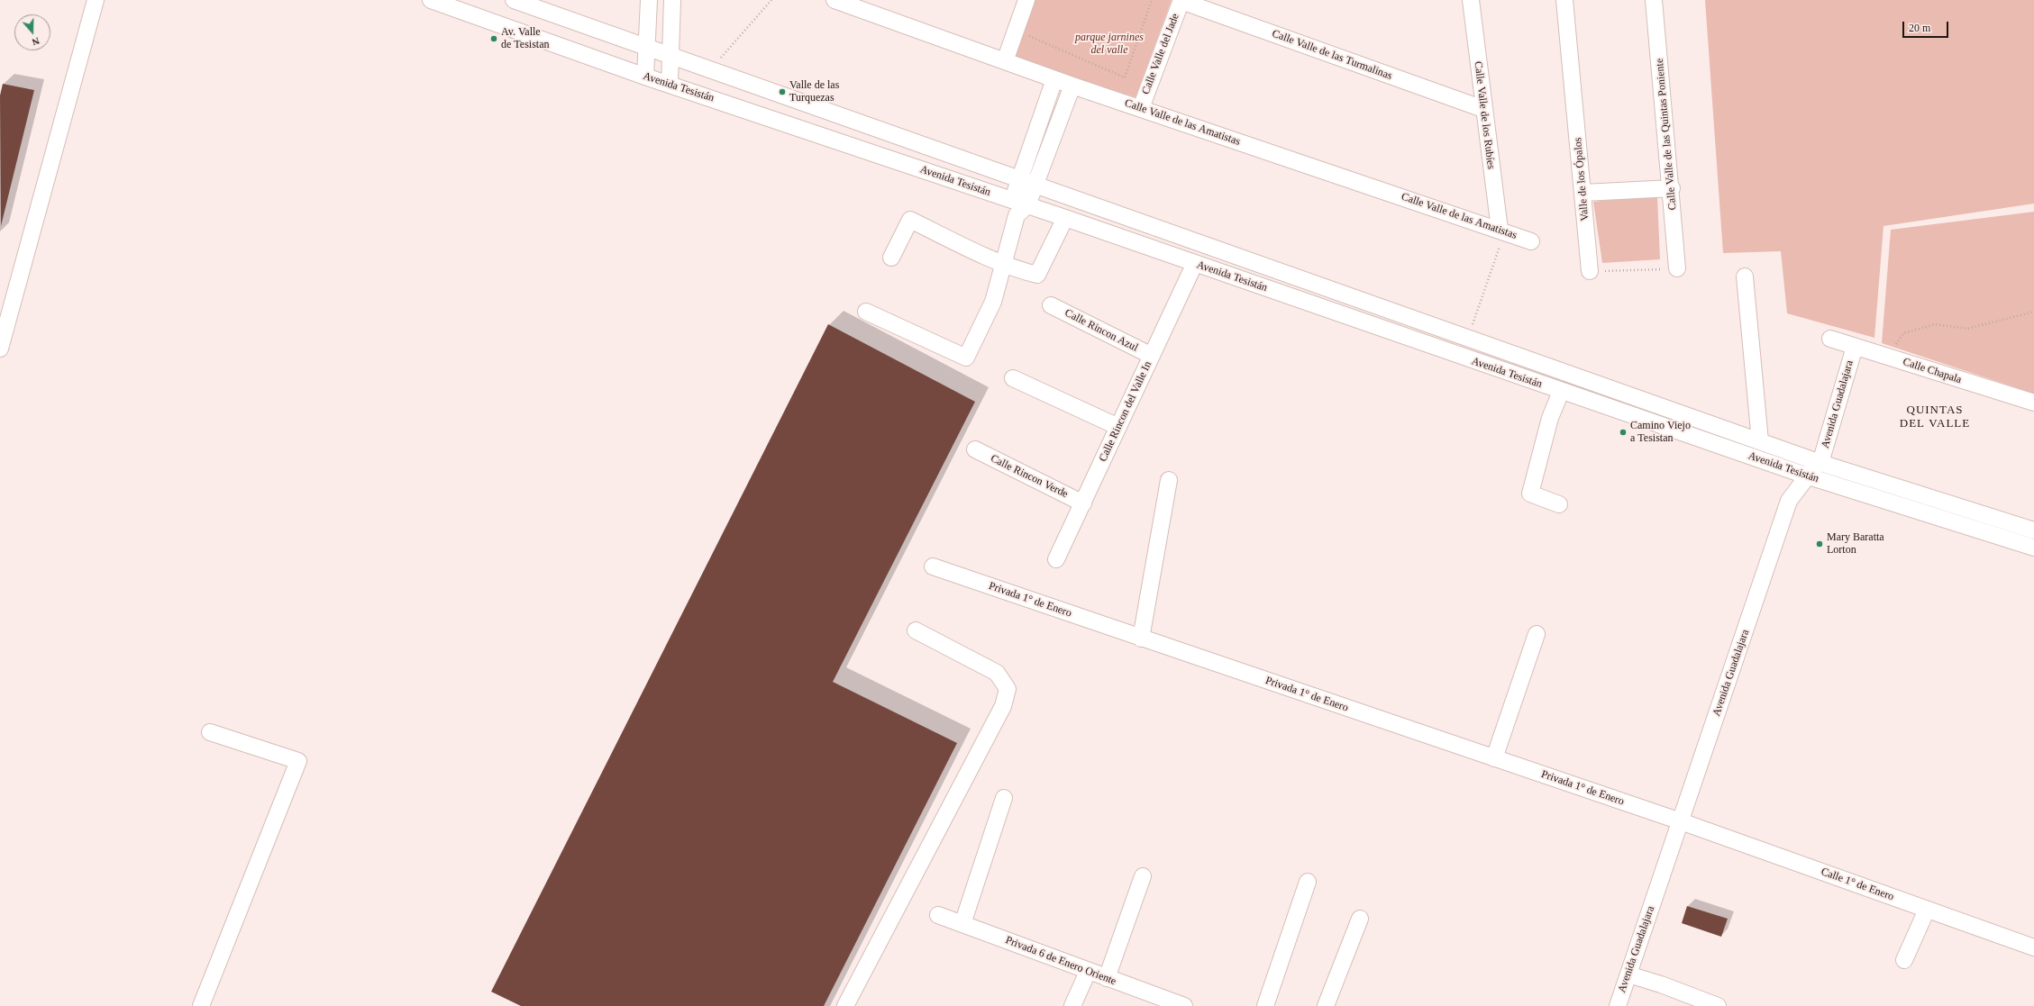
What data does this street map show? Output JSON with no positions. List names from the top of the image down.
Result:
{
  "streets": {
    "street": [
      "Calle Valle del Jade",
      "Calle Valle de las Turmalinas",
      "Avenida Tesistán",
      "Calle Valle de los Rubíes",
      "Calle Valle de las Amatistas",
      "Calle Valle de las Quintas Poniente",
      "Valle de los Ópalos",
      "Calle Rincon Azul",
      "Calle Chapala",
      "Avenida Guadalajara",
      "Calle Rincon del Valle In",
      "Calle Rincon Verde",
      "Privada 1° de Enero",
      "Calle 1° de Enero",
      "Privada 6 de Enero Oriente"
    ]
  },
  "crossings": [
    ["Calle Valle del Jade", "Calle Valle de las Turmalinas"],
    ["Calle Valle del Jade", "Calle Valle de las Amatistas"],
    ["Calle Valle de las Turmalinas", "Calle Valle de los Rubíes"],
    ["Avenida Tesistán", "Avenida Guadalajara"],
    ["Avenida Tesistán", "Calle Rincon del Valle In"],
    ["Calle Valle de los Rubíes", "Calle Valle de las Amatistas"],
    ["Calle Rincon Azul", "Calle Rincon del Valle In"],
    ["Calle Chapala", "Avenida Guadalajara"],
    ["Avenida Guadalajara", "Privada 1° de Enero"],
    ["Avenida Guadalajara", "Calle 1° de Enero"],
    ["Calle Rincon del Valle In", "Calle Rincon Verde"],
    ["Privada 1° de Enero", "Calle 1° de Enero"]
  ],
  "districts": ["QUINTAS DEL VALLE"],
  "parks": ["parque jarnines del valle"],
  "places": [
    "Av. Valle de Tesistan",
    "Valle de las Turquezas",
    "Camino Viejo a Tesistan",
    "Mary Baratta Lorton"
  ],
  "scale_bar": "20 m",
  "north": "bottom"
}
